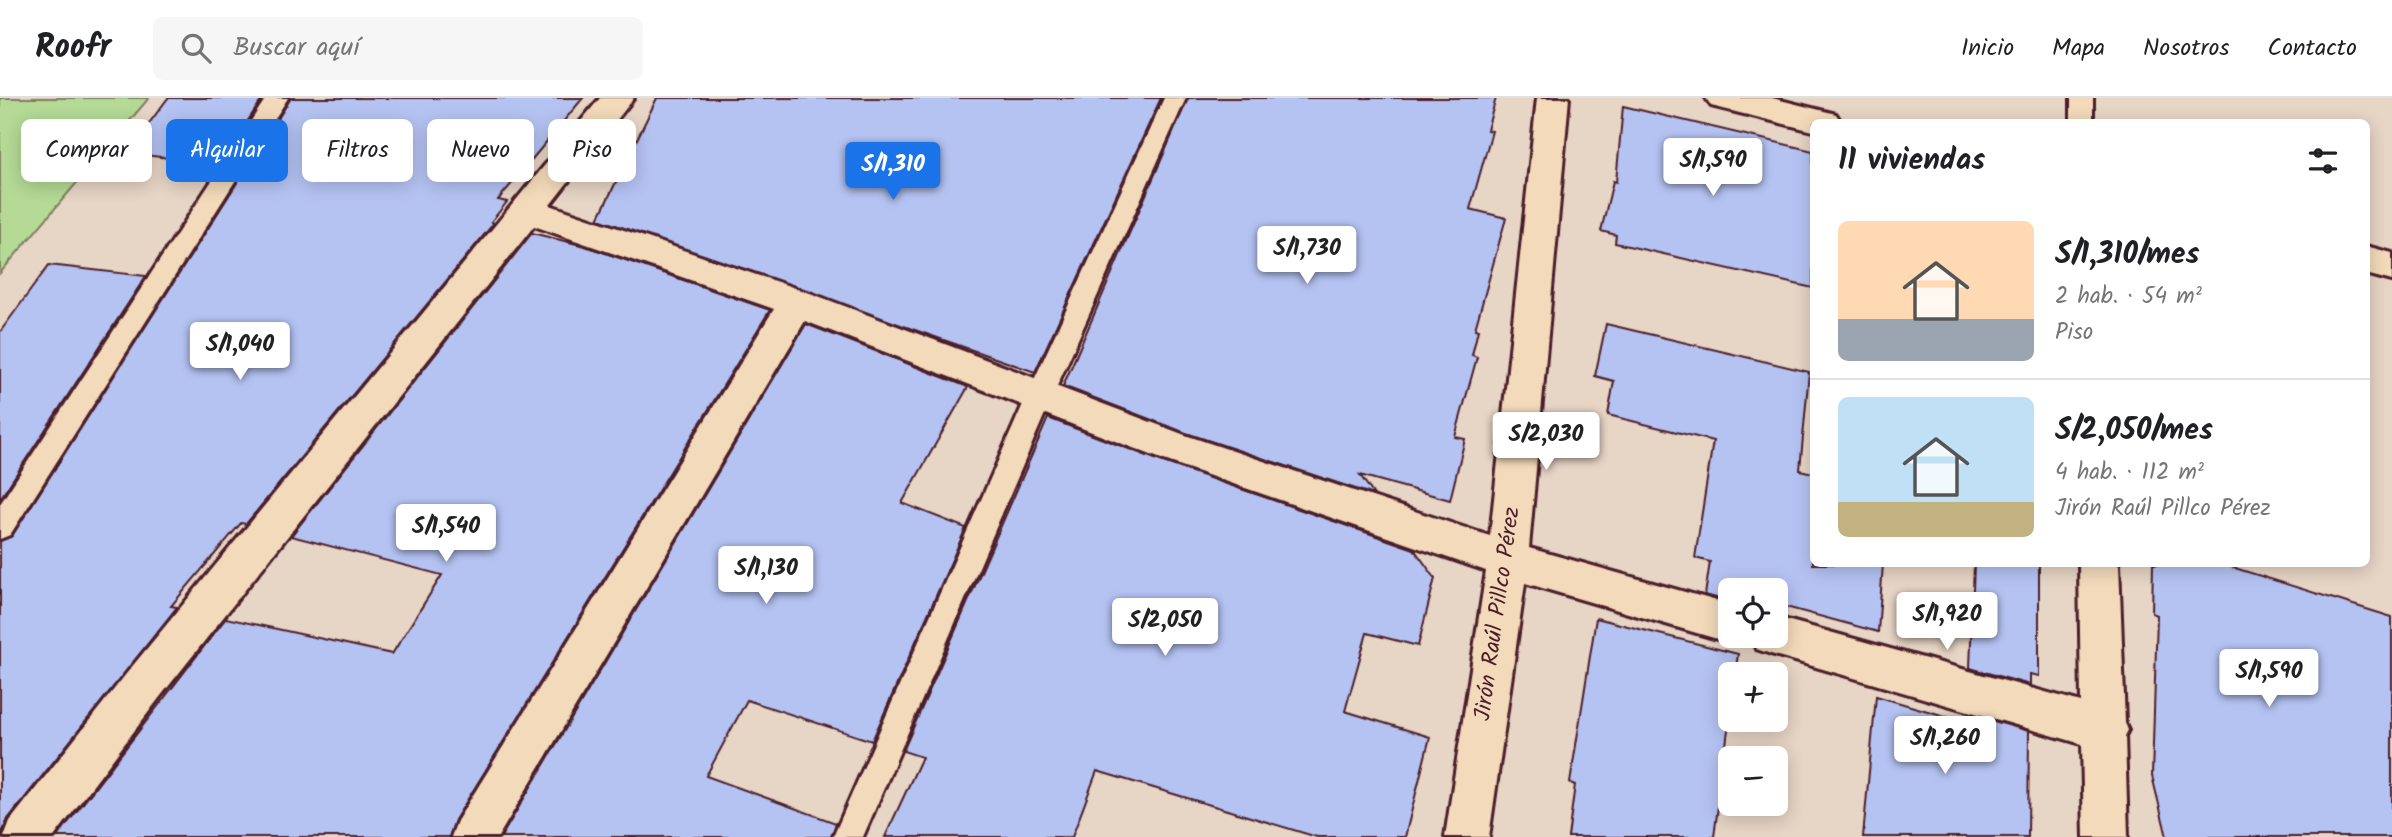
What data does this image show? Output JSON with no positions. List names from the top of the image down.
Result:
{
  "streets": {
    "street": ["Jirón Raúl Pillco Pérez"]
  },
  "page": {
    "header": "Roofr",
    "search": "Buscar aquí",
    "nav": [
      "Inicio",
      "Mapa",
      "Nosotros",
      "Contacto"
    ],
    "chip": [
      "Comprar",
      "Alquilar",
      "Filtros",
      "Nuevo",
      "Piso"
    ],
    "heading": "11 viviendas",
    "price": [
      "S/1,590",
      "S/1,310",
      "S/1,730",
      "S/1,040",
      "S/2,030",
      "S/1,540",
      "S/1,130",
      "S/1,920",
      "S/2,050",
      "S/1,590",
      "S/1,260"
    ],
    "list": [
      {
        "name": "S/1,310/mes",
        "note": "2 hab. · 54 m² · Piso"
      },
      {
        "name": "S/2,050/mes",
        "note": "4 hab. · 112 m² · Jirón Raúl Pillco Pérez"
      }
    ],
    "map_buttons": ["+", "−"]
  }
}
